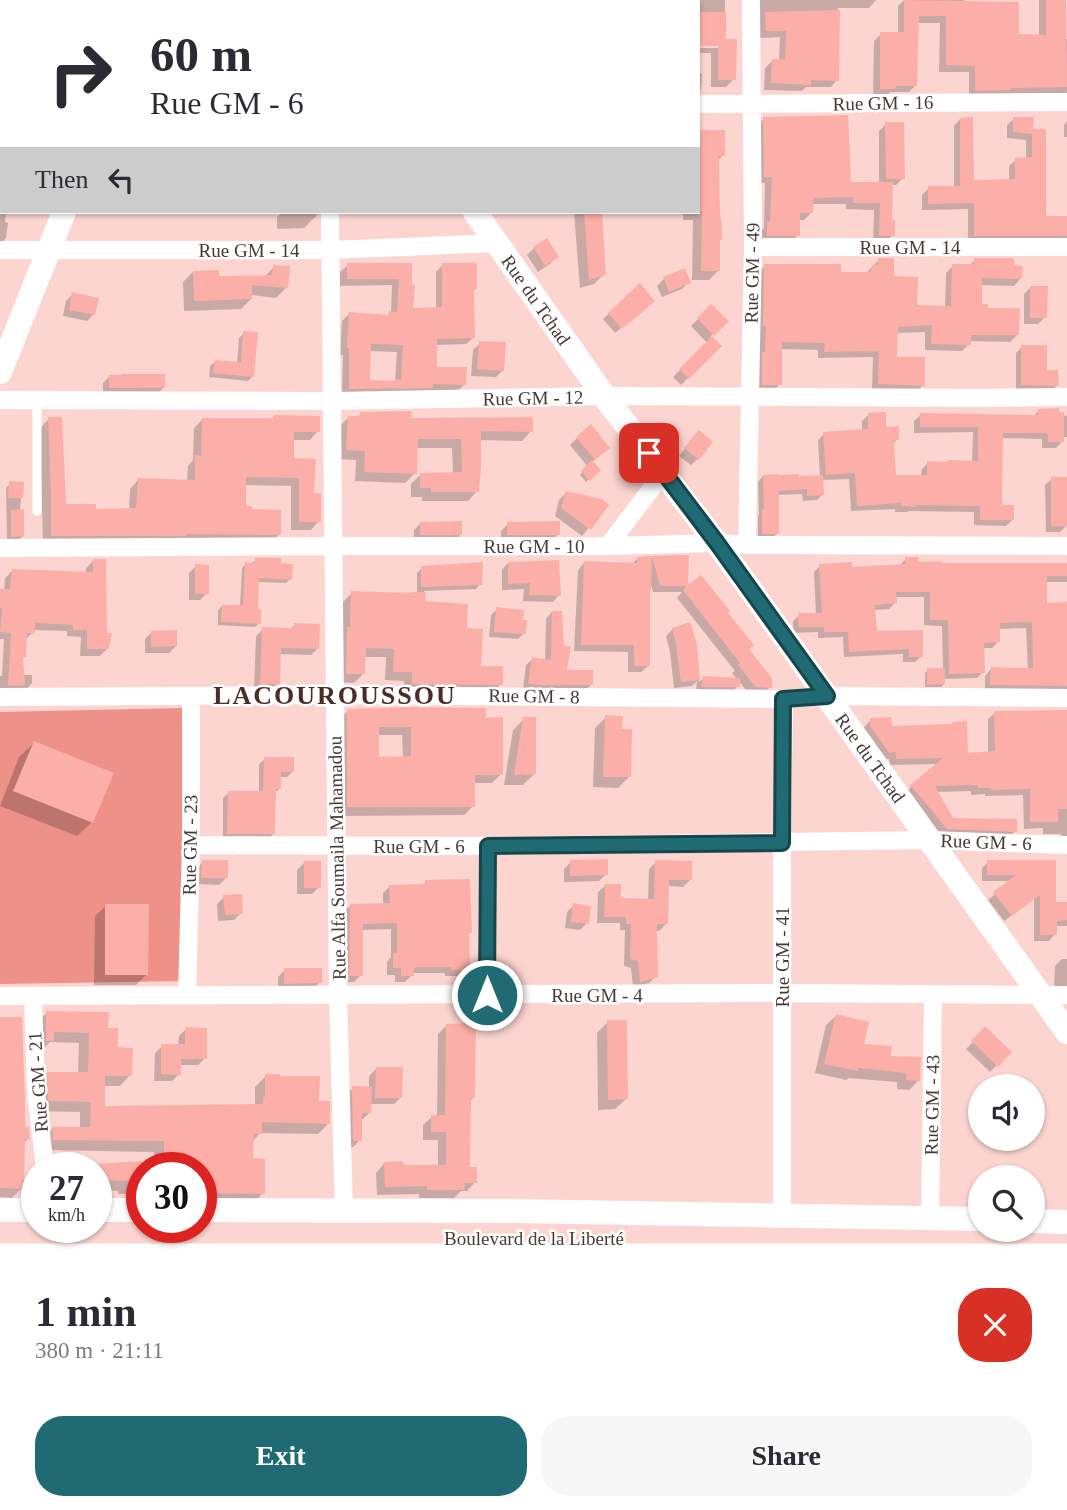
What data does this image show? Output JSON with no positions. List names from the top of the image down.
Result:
{
  "streets": {
    "highway": ["Boulevard de la Liberté"],
    "street": [
      "Rue GM - 16",
      "Rue GM - 14",
      "Rue GM - 49",
      "Rue du Tchad",
      "Rue GM - 12",
      "Rue GM - 10",
      "Rue GM - 8",
      "Rue GM - 6",
      "Rue GM - 23",
      "Rue Alfa Soumaila Mahamadou",
      "Rue GM - 41",
      "Rue GM - 4",
      "Rue GM - 21",
      "Rue GM - 43"
    ]
  },
  "crossings": [
    ["Rue GM - 16", "Rue GM - 49"],
    ["Rue GM - 14", "Rue GM - 49"],
    ["Rue GM - 14", "Rue du Tchad"],
    ["Rue GM - 14", "Rue Alfa Soumaila Mahamadou"],
    ["Rue GM - 49", "Rue GM - 12"],
    ["Rue GM - 49", "Rue GM - 10"],
    ["Rue du Tchad", "Rue GM - 12"],
    ["Rue du Tchad", "Rue GM - 10"],
    ["Rue du Tchad", "Rue GM - 8"],
    ["Rue du Tchad", "Rue GM - 6"],
    ["Rue du Tchad", "Rue GM - 4"],
    ["Rue GM - 12", "Rue Alfa Soumaila Mahamadou"],
    ["Rue GM - 10", "Rue Alfa Soumaila Mahamadou"],
    ["Rue GM - 8", "Rue GM - 23"],
    ["Rue GM - 8", "Rue Alfa Soumaila Mahamadou"],
    ["Rue GM - 8", "Rue GM - 41"],
    ["Rue GM - 6", "Rue GM - 23"],
    ["Rue GM - 6", "Rue Alfa Soumaila Mahamadou"],
    ["Rue GM - 6", "Rue GM - 41"],
    ["Rue GM - 23", "Rue GM - 4"],
    ["Rue Alfa Soumaila Mahamadou", "Rue GM - 4"],
    ["Rue Alfa Soumaila Mahamadou", "Boulevard de la Liberté"],
    ["Rue GM - 41", "Rue GM - 4"],
    ["Rue GM - 41", "Boulevard de la Liberté"],
    ["Rue GM - 4", "Rue GM - 21"],
    ["Rue GM - 4", "Rue GM - 43"],
    ["Rue GM - 43", "Boulevard de la Liberté"]
  ],
  "districts": ["LACOUROUSSOU"],
  "page": {
    "turn": ["60 m", "Rue GM - 6"],
    "then": "Then",
    "speed": "27 km/h",
    "limit": "30",
    "heading": ["1 min", "380 m · 21:11"],
    "buttons": ["Exit", "Share"]
  }
}
